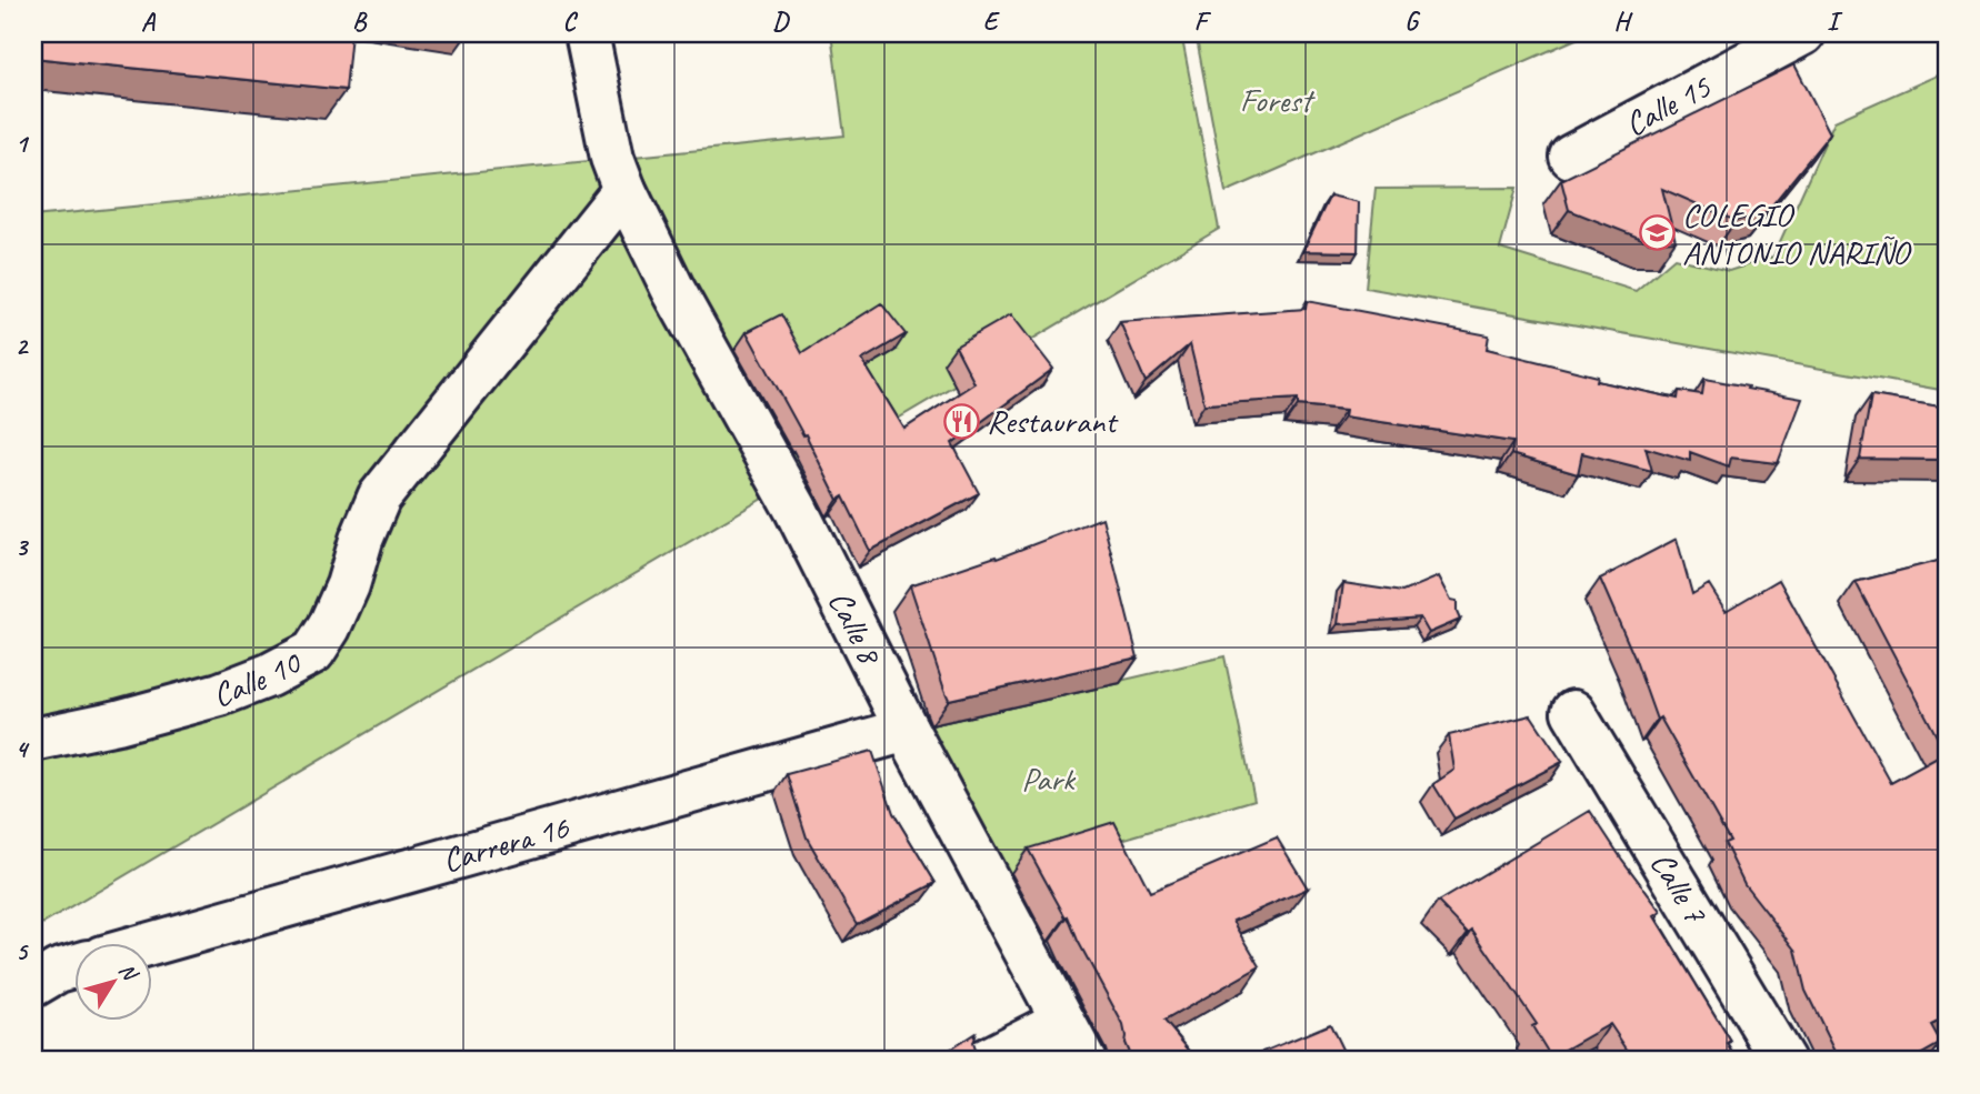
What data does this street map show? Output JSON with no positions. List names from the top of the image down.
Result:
{
  "streets": {
    "street": [
      "Calle 15",
      "Calle 8",
      "Calle 10",
      "Carrera 16",
      "Calle 7"
    ]
  },
  "crossings": [
    ["Calle 8", "Calle 10"],
    ["Calle 8", "Carrera 16"]
  ],
  "parks": ["Forest", "Park"],
  "places": {
    "school or university": ["COLEGIO ANTONIO NARIÑO"],
    "restaurant": ["Restaurant"]
  },
  "north": "top right",
  "grid": {
    "columns": [
      "A",
      "B",
      "C",
      "D",
      "E",
      "F",
      "G",
      "H",
      "I"
    ],
    "rows": [
      "1",
      "2",
      "3",
      "4",
      "5"
    ]
  }
}
